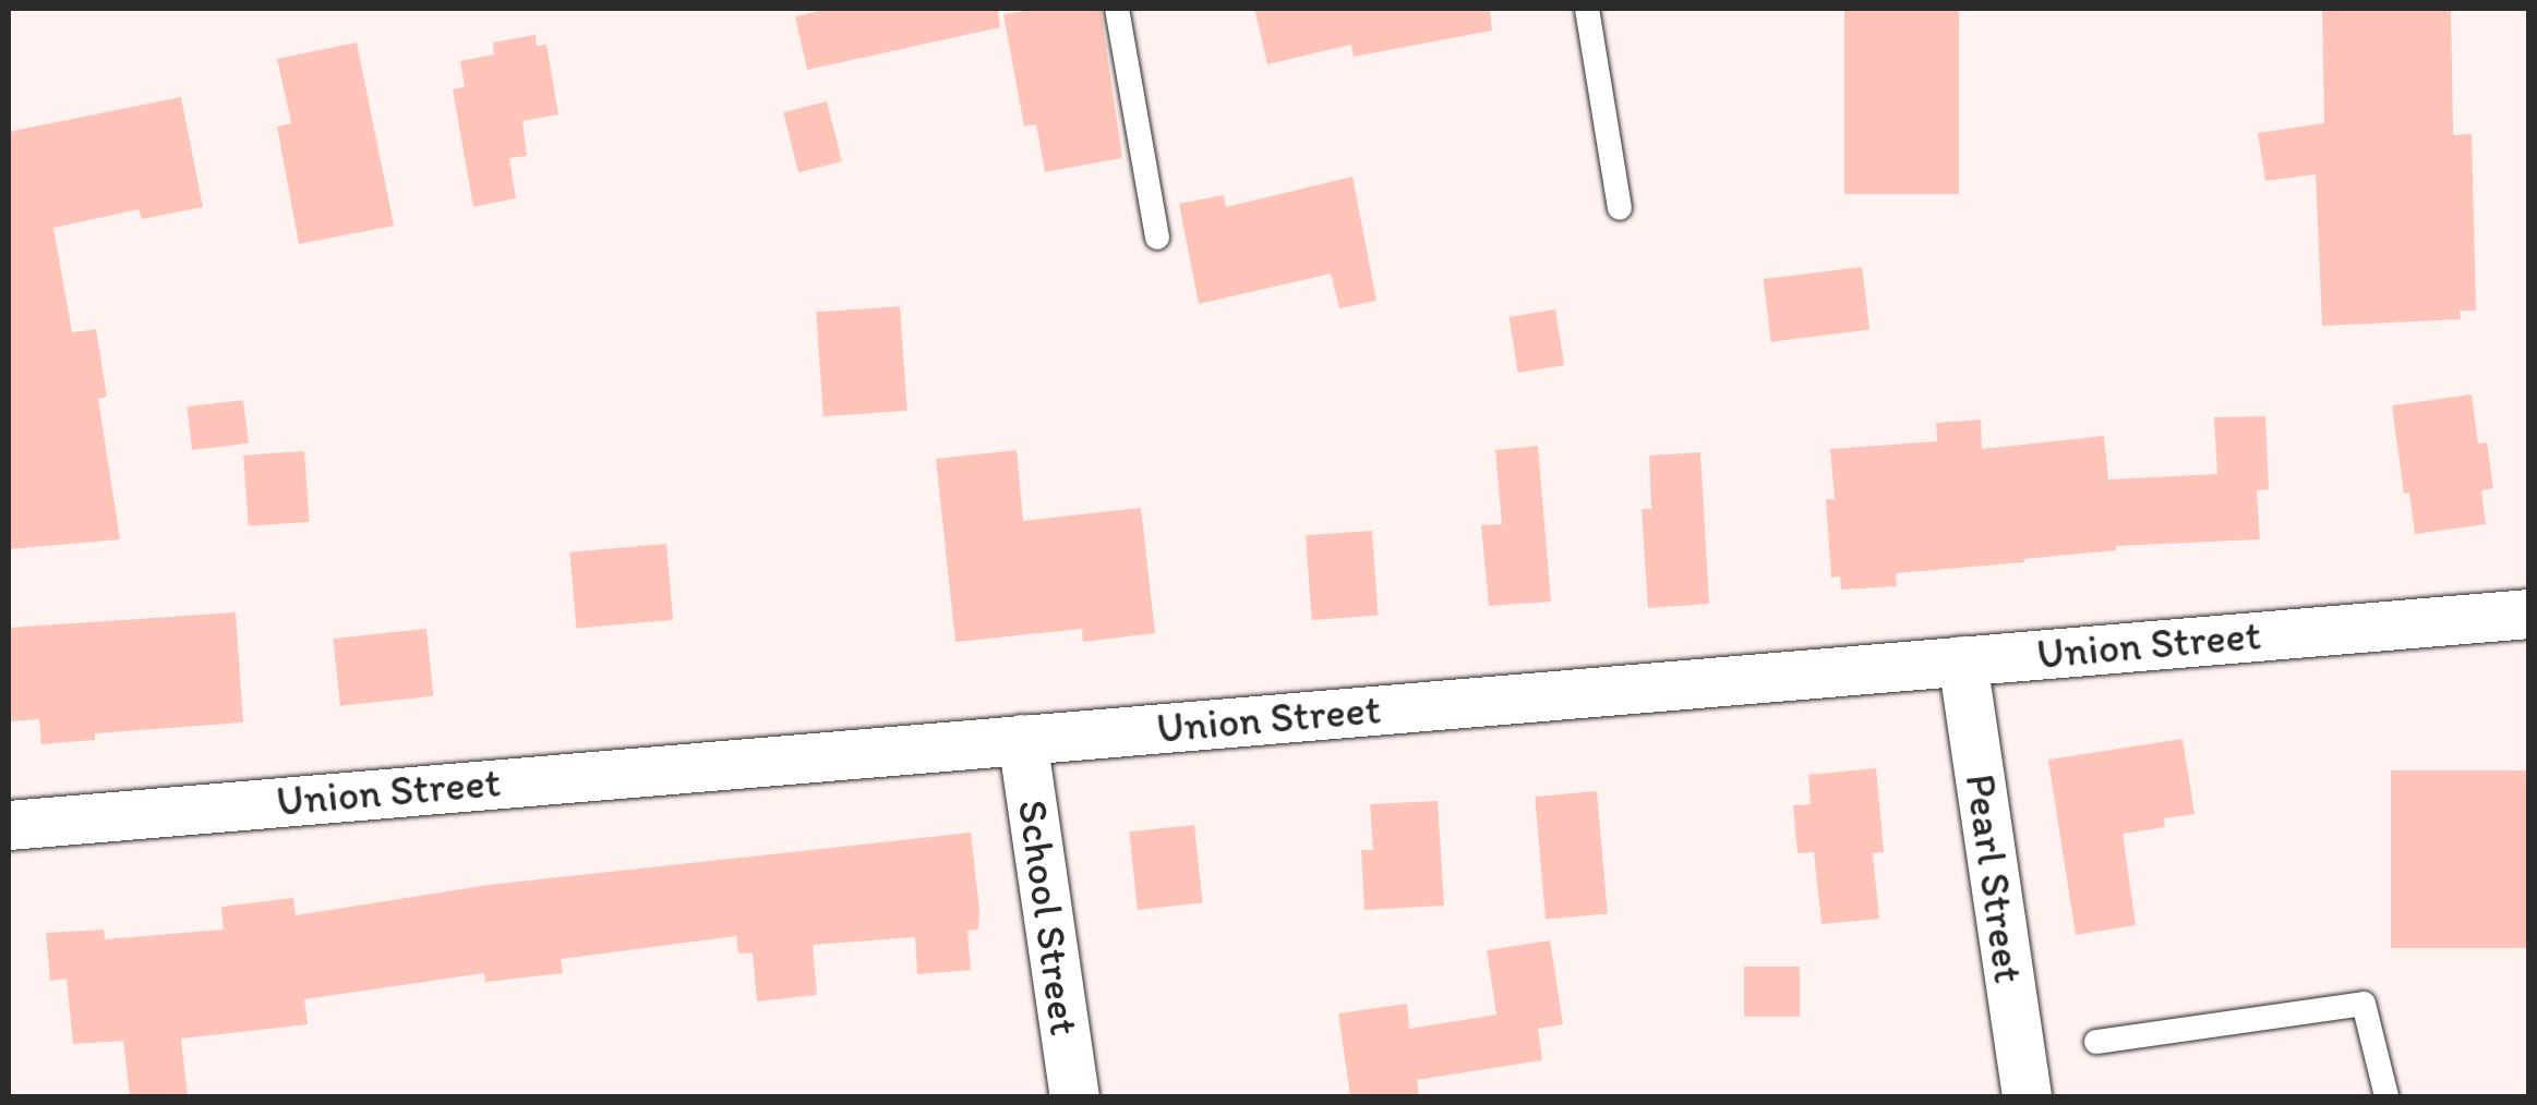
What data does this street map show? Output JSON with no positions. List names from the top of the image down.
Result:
{
  "streets": {
    "street": ["Union Street", "Pearl Street", "School Street"]
  },
  "crossings": [
    ["Union Street", "Pearl Street"],
    ["Union Street", "School Street"]
  ]
}
